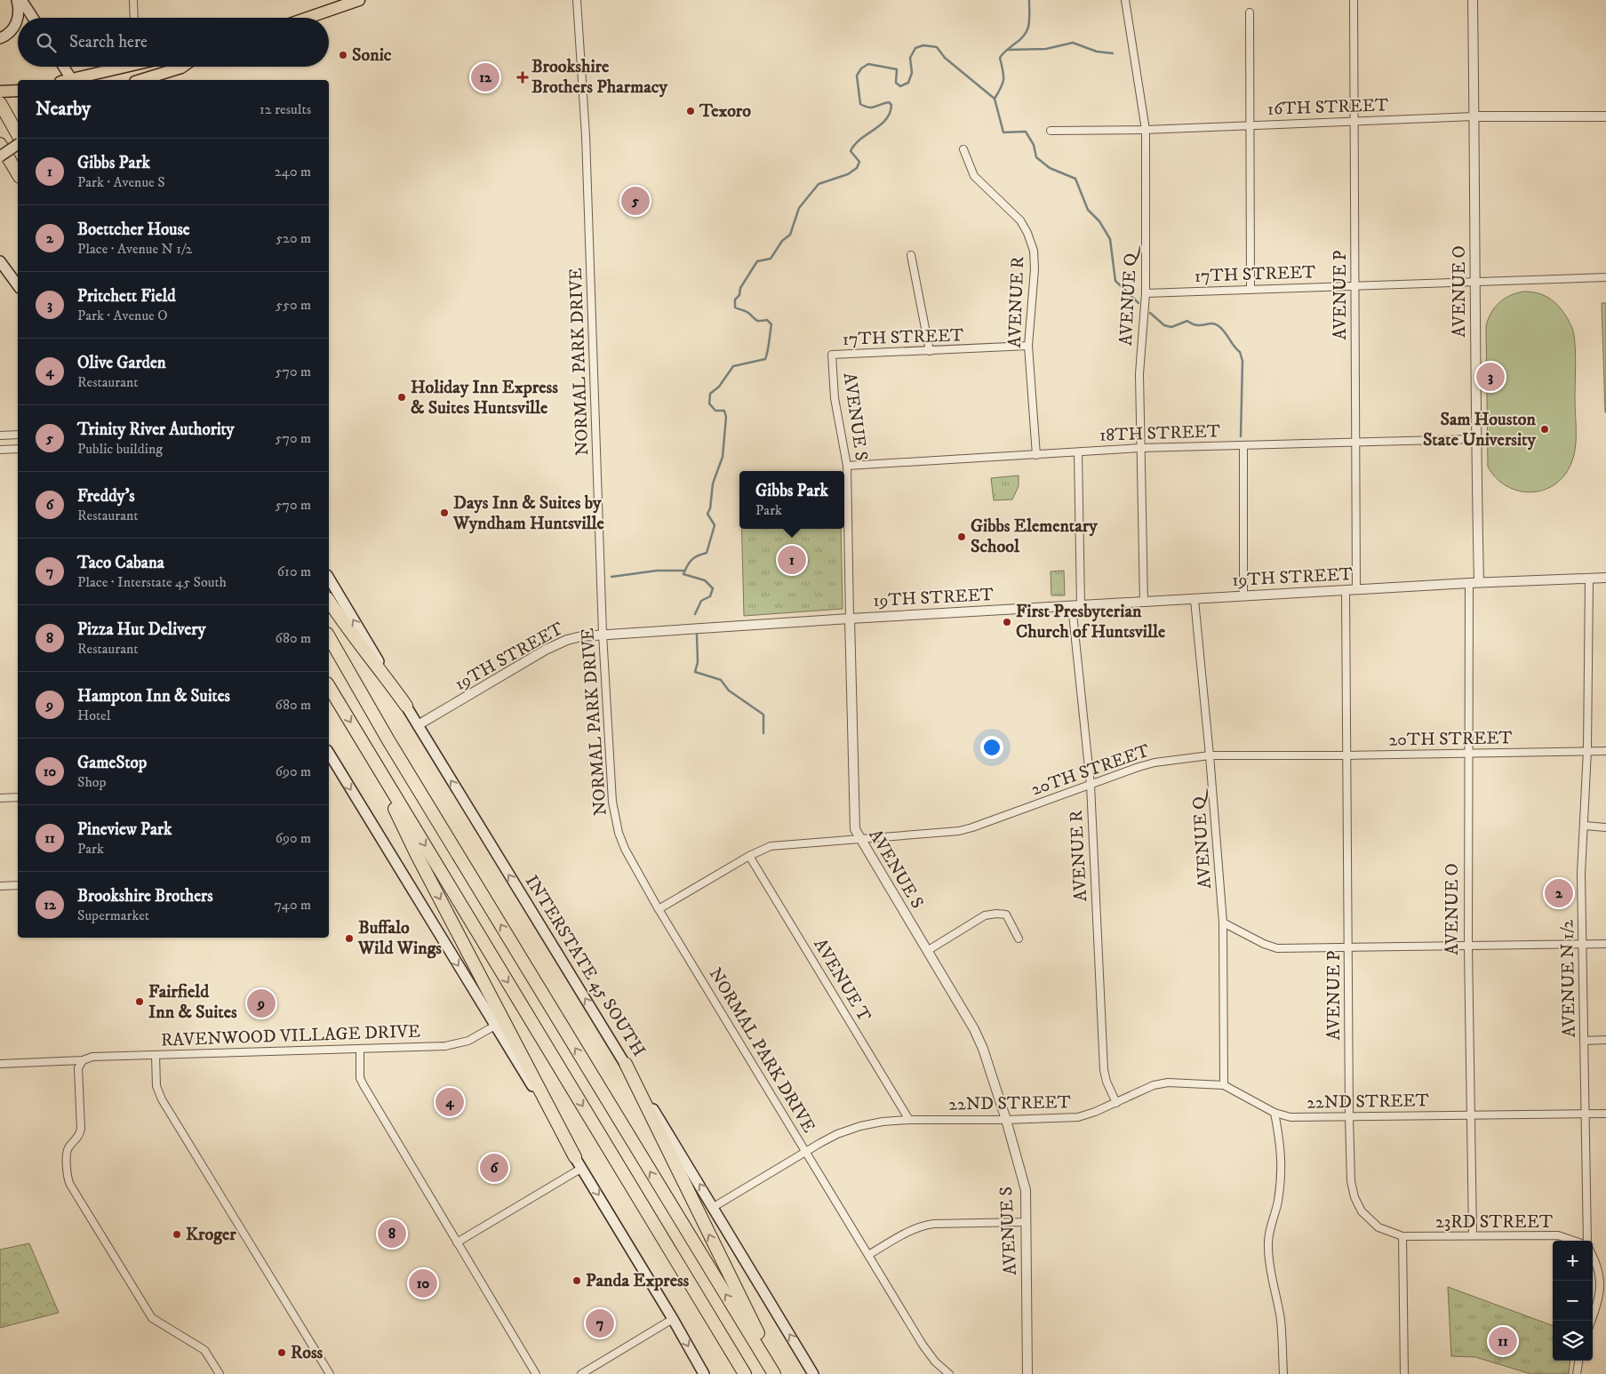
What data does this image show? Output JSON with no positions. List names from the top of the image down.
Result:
{
  "streets": {
    "main road": ["INTERSTATE 45 SOUTH"],
    "street": [
      "16TH STREET",
      "17TH STREET",
      "AVENUE O",
      "AVENUE P",
      "AVENUE Q",
      "AVENUE R",
      "NORMAL PARK DRIVE",
      "AVENUE S",
      "18TH STREET",
      "19TH STREET",
      "20TH STREET",
      "AVENUE N 1/2",
      "AVENUE T",
      "RAVENWOOD VILLAGE DRIVE",
      "22ND STREET",
      "23RD STREET"
    ]
  },
  "crossings": [
    ["16TH STREET", "AVENUE O"],
    ["16TH STREET", "AVENUE P"],
    ["16TH STREET", "AVENUE Q"],
    ["17TH STREET", "AVENUE O"],
    ["17TH STREET", "AVENUE P"],
    ["17TH STREET", "AVENUE Q"],
    ["17TH STREET", "AVENUE R"],
    ["17TH STREET", "AVENUE S"],
    ["AVENUE O", "18TH STREET"],
    ["AVENUE O", "19TH STREET"],
    ["AVENUE O", "20TH STREET"],
    ["AVENUE O", "22ND STREET"],
    ["AVENUE O", "23RD STREET"],
    ["AVENUE P", "18TH STREET"],
    ["AVENUE P", "19TH STREET"],
    ["AVENUE P", "20TH STREET"],
    ["AVENUE P", "22ND STREET"],
    ["AVENUE P", "23RD STREET"],
    ["AVENUE Q", "18TH STREET"],
    ["AVENUE Q", "19TH STREET"],
    ["AVENUE Q", "20TH STREET"],
    ["AVENUE Q", "22ND STREET"],
    ["AVENUE R", "18TH STREET"],
    ["AVENUE R", "19TH STREET"],
    ["AVENUE R", "20TH STREET"],
    ["AVENUE R", "22ND STREET"],
    ["NORMAL PARK DRIVE", "19TH STREET"],
    ["NORMAL PARK DRIVE", "20TH STREET"],
    ["NORMAL PARK DRIVE", "22ND STREET"],
    ["AVENUE S", "18TH STREET"],
    ["AVENUE S", "19TH STREET"],
    ["AVENUE S", "20TH STREET"],
    ["AVENUE S", "22ND STREET"],
    ["19TH STREET", "INTERSTATE 45 SOUTH"],
    ["19TH STREET", "AVENUE N 1/2"],
    ["20TH STREET", "AVENUE N 1/2"],
    ["20TH STREET", "AVENUE T"],
    ["INTERSTATE 45 SOUTH", "22ND STREET"],
    ["AVENUE N 1/2", "22ND STREET"],
    ["AVENUE T", "22ND STREET"]
  ],
  "one_way": ["INTERSTATE 45 SOUTH"],
  "places": {
    "other": [
      "Sonic",
      "Texoro",
      "Holiday Inn Express & Suites Huntsville",
      "Sam Houston State University",
      "Days Inn & Suites by Wyndham Huntsville",
      "Gibbs Elementary School",
      "First Presbyterian Church of Huntsville",
      "Buffalo Wild Wings",
      "Fairfield Inn & Suites",
      "Kroger",
      "Panda Express",
      "Ross"
    ],
    "health": ["Brookshire Brothers Pharmacy"]
  },
  "page": {
    "search": "Search here",
    "pins": [
      "12",
      "5",
      "3",
      "1",
      "2",
      "9",
      "4",
      "6",
      "8",
      "10",
      "7",
      "11"
    ],
    "heading": ["Nearby", "12 results"],
    "list": [
      {
        "mark": "1",
        "name": "Gibbs Park",
        "note": "Park · Avenue S",
        "value": "240 m"
      },
      {
        "mark": "2",
        "name": "Boettcher House",
        "note": "Place · Avenue N 1/2",
        "value": "520 m"
      },
      {
        "mark": "3",
        "name": "Pritchett Field",
        "note": "Park · Avenue O",
        "value": "550 m"
      },
      {
        "mark": "4",
        "name": "Olive Garden",
        "note": "Restaurant",
        "value": "570 m"
      },
      {
        "mark": "5",
        "name": "Trinity River Authority",
        "note": "Public building",
        "value": "570 m"
      },
      {
        "mark": "6",
        "name": "Freddy's",
        "note": "Restaurant",
        "value": "570 m"
      },
      {
        "mark": "7",
        "name": "Taco Cabana",
        "note": "Place · Interstate 45 South",
        "value": "610 m"
      },
      {
        "mark": "8",
        "name": "Pizza Hut Delivery",
        "note": "Restaurant",
        "value": "680 m"
      },
      {
        "mark": "9",
        "name": "Hampton Inn & Suites",
        "note": "Hotel",
        "value": "680 m"
      },
      {
        "mark": "10",
        "name": "GameStop",
        "note": "Shop",
        "value": "690 m"
      },
      {
        "mark": "11",
        "name": "Pineview Park",
        "note": "Park",
        "value": "690 m"
      },
      {
        "mark": "12",
        "name": "Brookshire Brothers",
        "note": "Supermarket",
        "value": "740 m"
      }
    ],
    "popup": ["Gibbs Park", "Park"],
    "map_buttons": ["+", "−"]
  }
}
